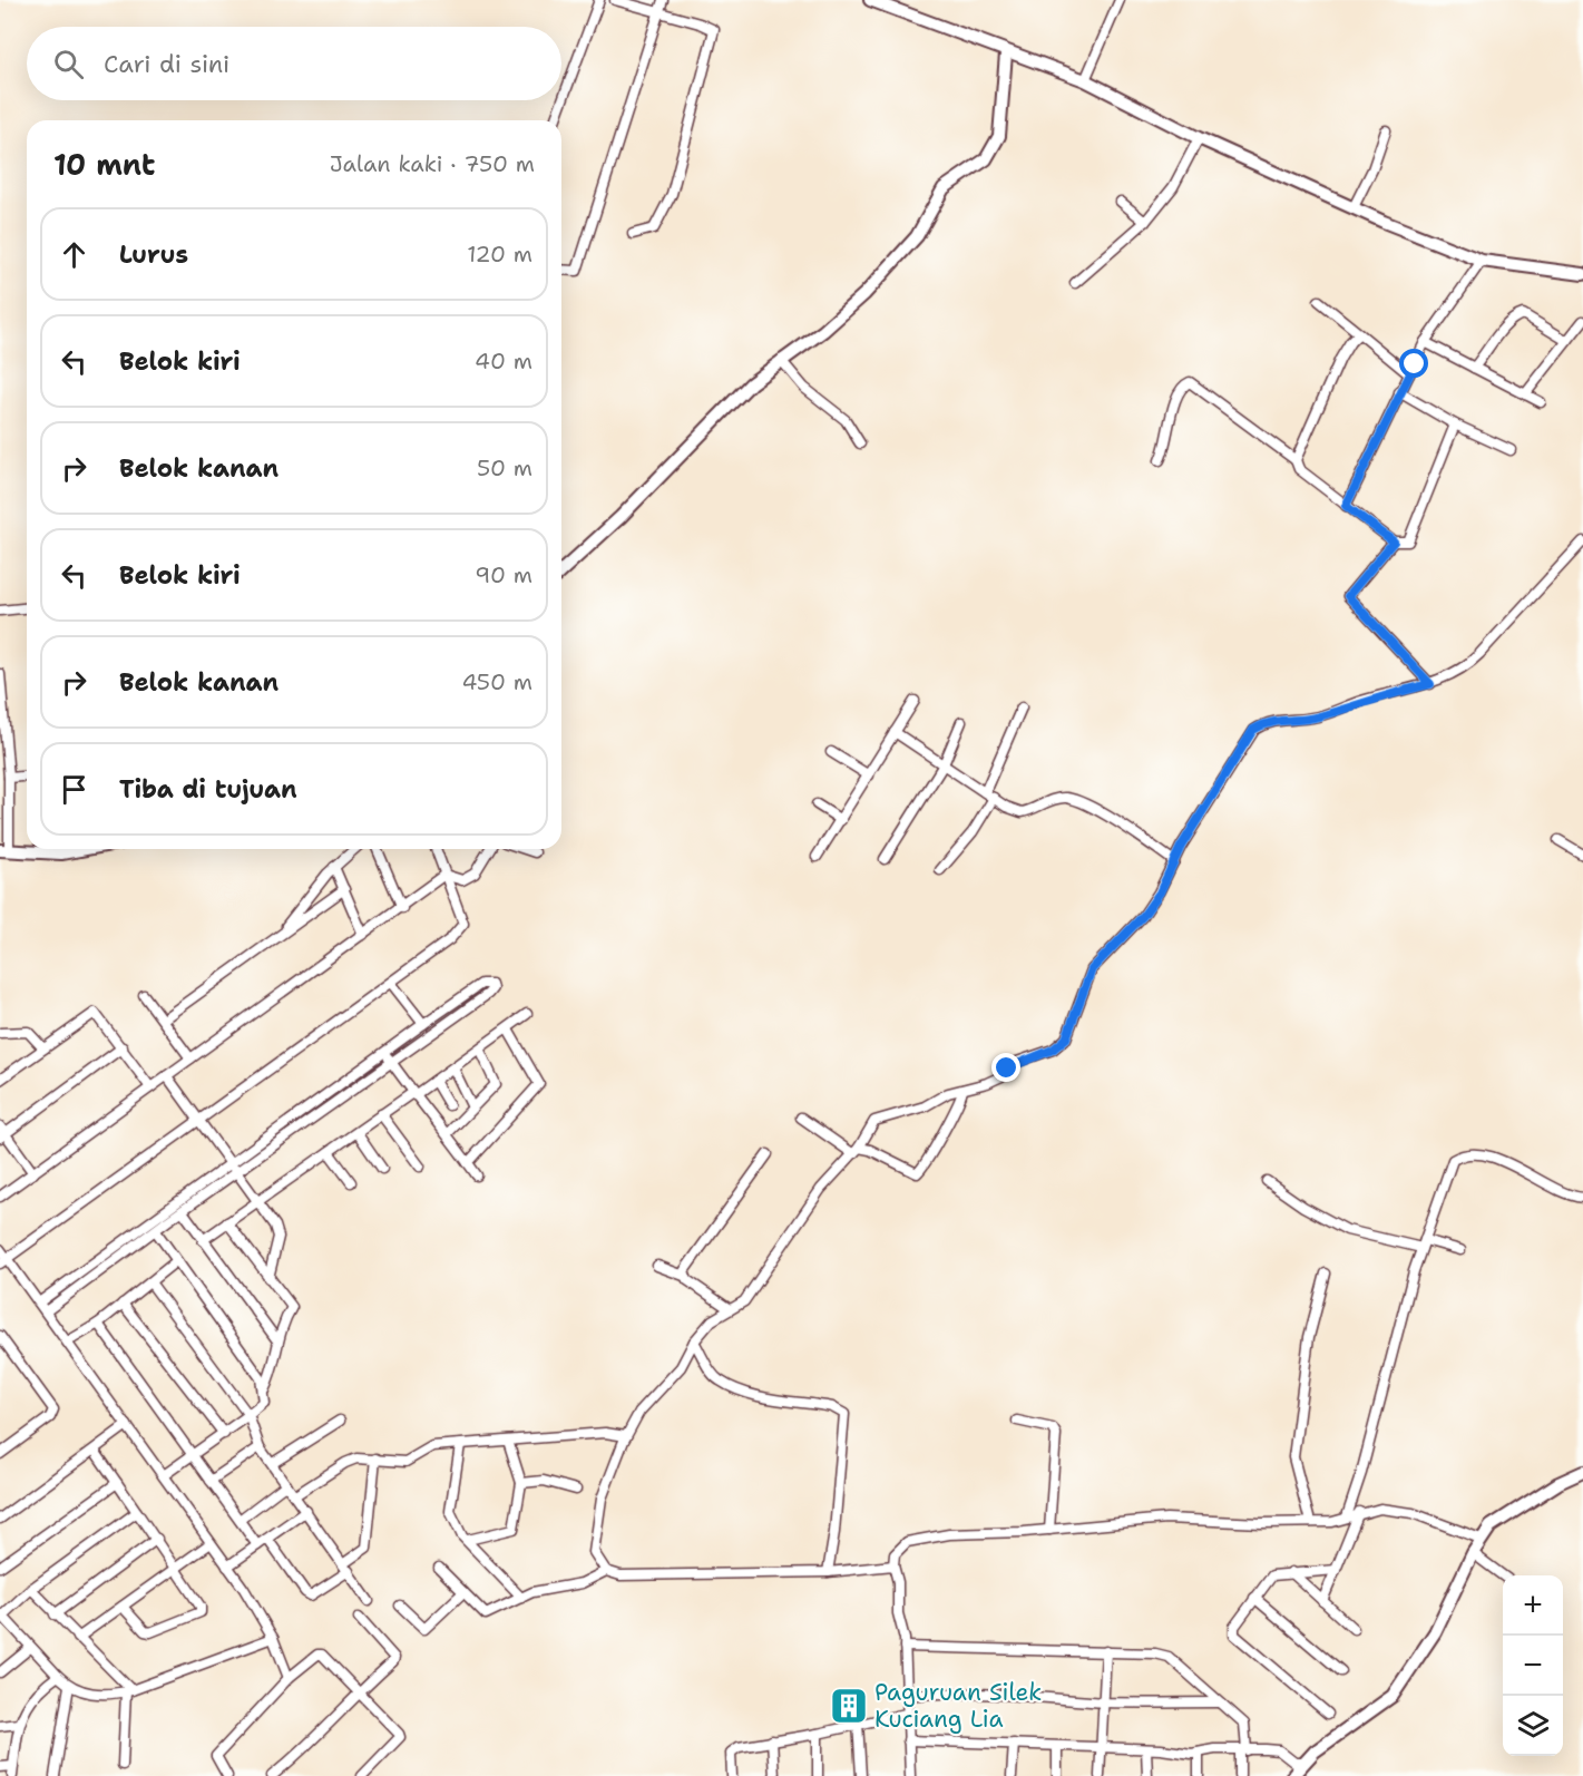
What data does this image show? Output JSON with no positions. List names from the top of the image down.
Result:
{
  "places": {
    "building": ["Paguruan Silek Kuciang Lia"]
  },
  "page": {
    "search": "Cari di sini",
    "heading": ["10 mnt", "Jalan kaki · 750 m"],
    "list": [
      ["Lurus", "120 m"],
      ["Belok kiri", "40 m"],
      ["Belok kanan", "50 m"],
      ["Belok kiri", "90 m"],
      ["Belok kanan", "450 m"],
      "Tiba di tujuan"
    ],
    "map_buttons": ["+", "−"]
  }
}
